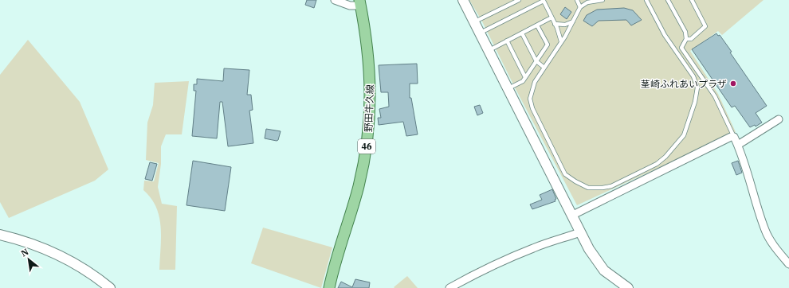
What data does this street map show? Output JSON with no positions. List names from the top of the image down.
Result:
{
  "streets": {
    "main road": ["野田牛久線", "46"]
  },
  "places": ["茎崎ふれあいプラザ"],
  "north": "top left"
}
